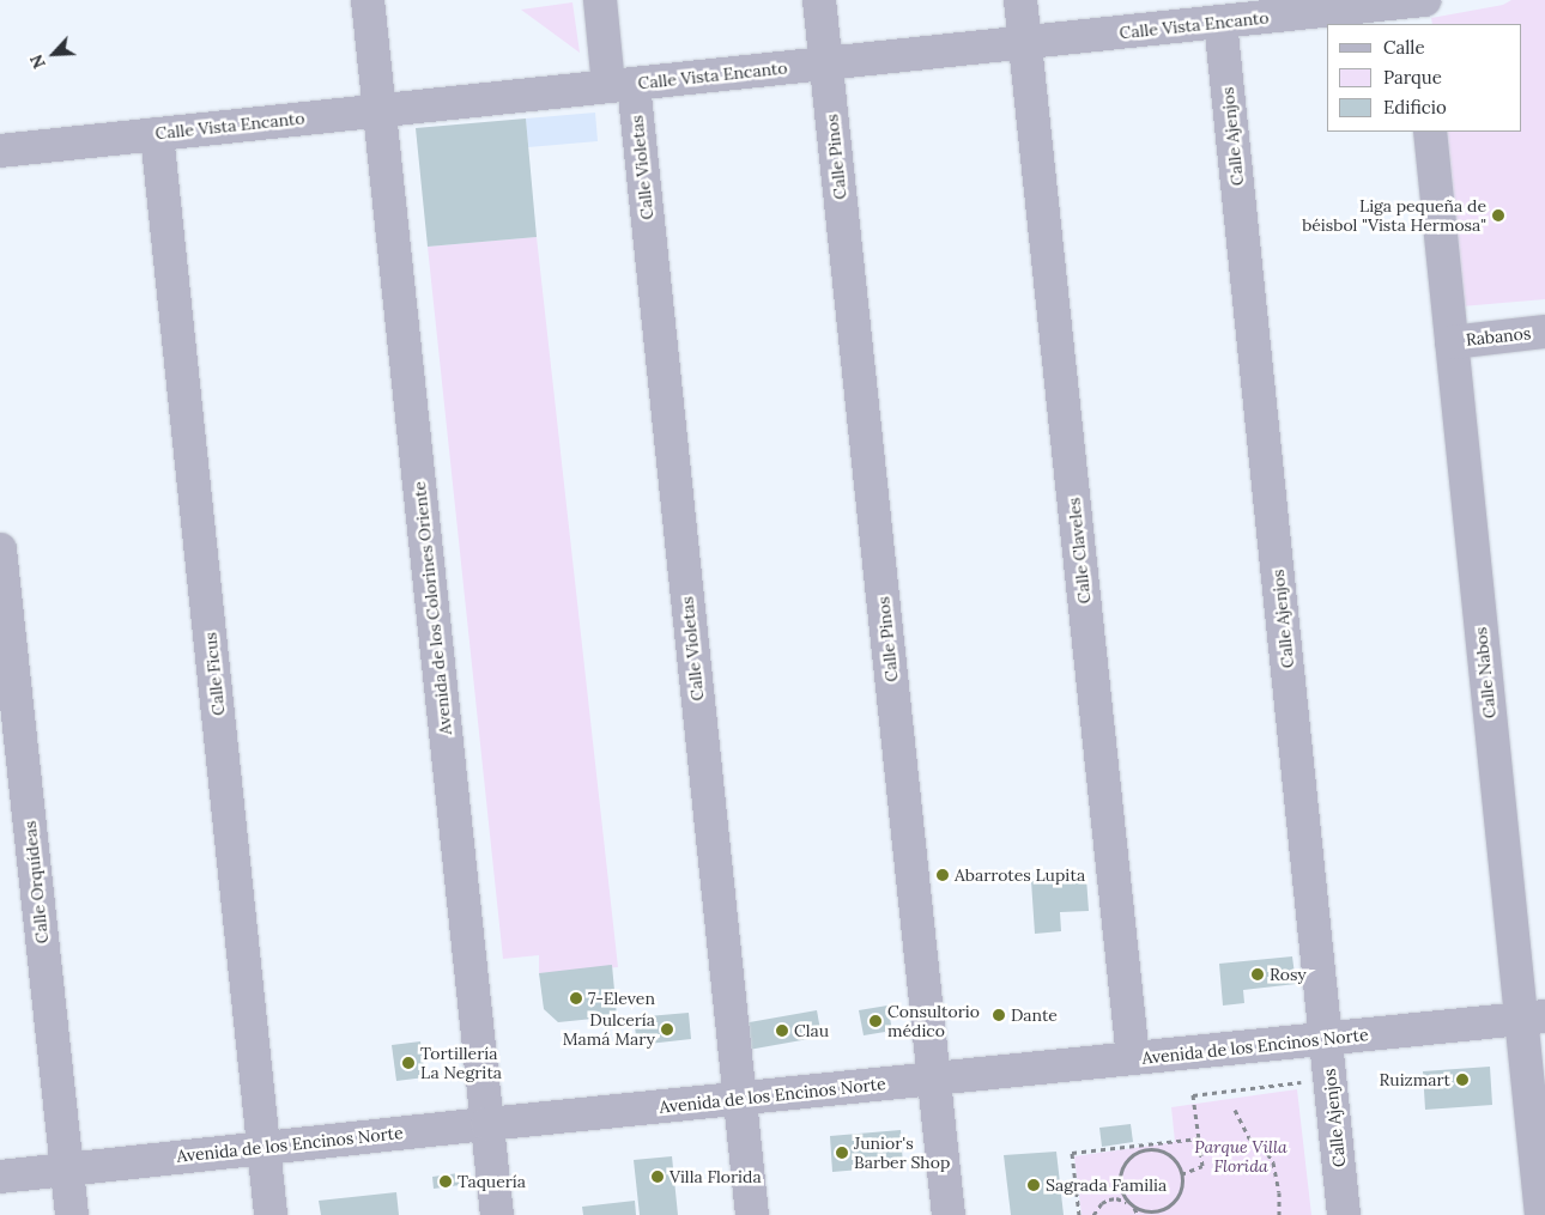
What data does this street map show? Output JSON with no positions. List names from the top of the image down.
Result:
{
  "streets": {
    "street": [
      "Calle Vista Encanto",
      "Calle Ajenjos",
      "Calle Pinos",
      "Calle Violetas",
      "Rabanos",
      "Calle Claveles",
      "Avenida de los Colorines Oriente",
      "Calle Nabos",
      "Calle Ficus",
      "Calle Orquídeas",
      "Avenida de los Encinos Norte"
    ]
  },
  "crossings": [
    ["Calle Vista Encanto", "Calle Ajenjos"],
    ["Calle Vista Encanto", "Calle Pinos"],
    ["Calle Vista Encanto", "Calle Violetas"],
    ["Calle Vista Encanto", "Calle Claveles"],
    ["Calle Vista Encanto", "Avenida de los Colorines Oriente"],
    ["Calle Vista Encanto", "Calle Ficus"],
    ["Calle Ajenjos", "Avenida de los Encinos Norte"],
    ["Calle Pinos", "Avenida de los Encinos Norte"],
    ["Calle Violetas", "Avenida de los Encinos Norte"],
    ["Rabanos", "Calle Nabos"],
    ["Calle Claveles", "Avenida de los Encinos Norte"],
    ["Avenida de los Colorines Oriente", "Avenida de los Encinos Norte"],
    ["Calle Nabos", "Avenida de los Encinos Norte"],
    ["Calle Ficus", "Avenida de los Encinos Norte"],
    ["Calle Orquídeas", "Avenida de los Encinos Norte"]
  ],
  "parks": ["Parque Villa Florida"],
  "places": [
    "Liga pequeña de béisbol \"Vista Hermosa\"",
    "Abarrotes Lupita",
    "Rosy",
    "7-Eleven",
    "Dante",
    "Consultorio médico",
    "Dulcería Mamá Mary",
    "Clau",
    "Tortillería La Negrita",
    "Ruizmart",
    "Junior's Barber Shop",
    "Villa Florida",
    "Taquería",
    "Sagrada Familia"
  ],
  "legend": ["Calle", "Parque", "Edificio"],
  "north": "bottom left"
}
